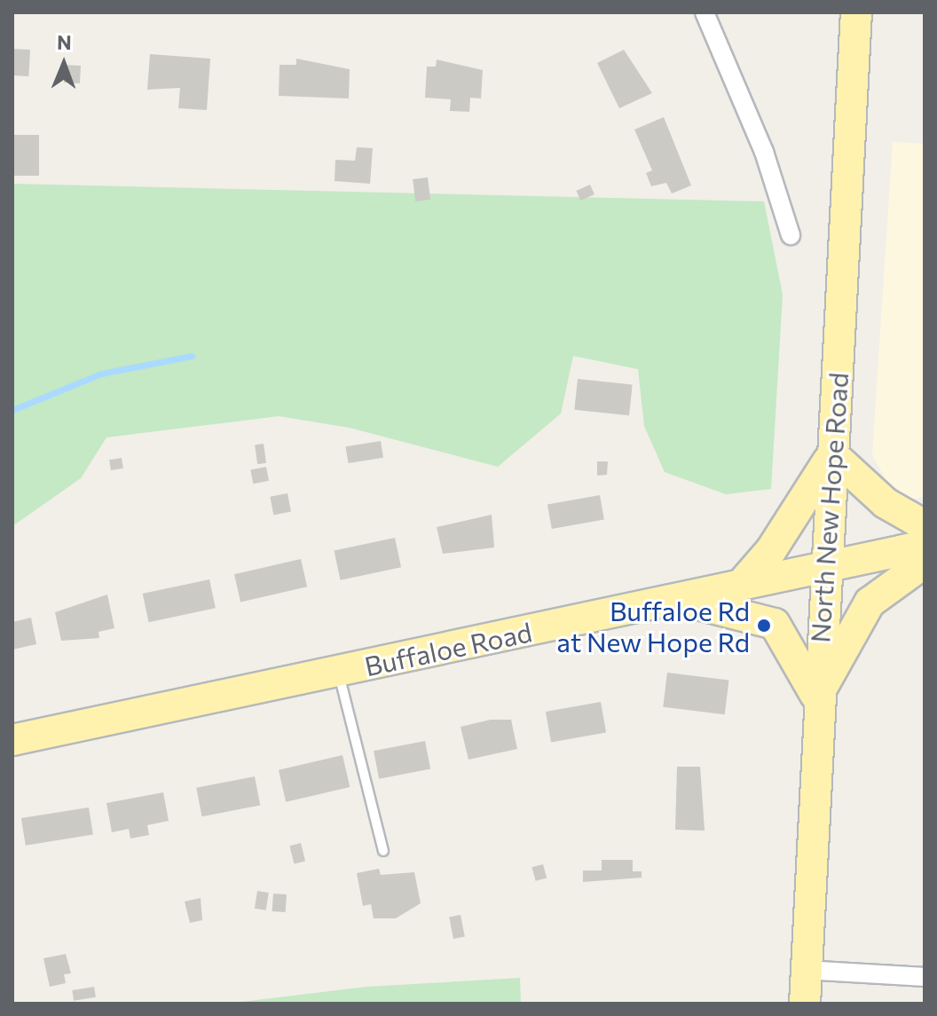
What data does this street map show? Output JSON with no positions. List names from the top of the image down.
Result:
{
  "streets": {
    "main road": ["North New Hope Road", "Buffaloe Road"]
  },
  "crossings": [
    ["North New Hope Road", "Buffaloe Road"]
  ],
  "places": ["Buffaloe Rd at New Hope Rd"],
  "north": "top"
}
